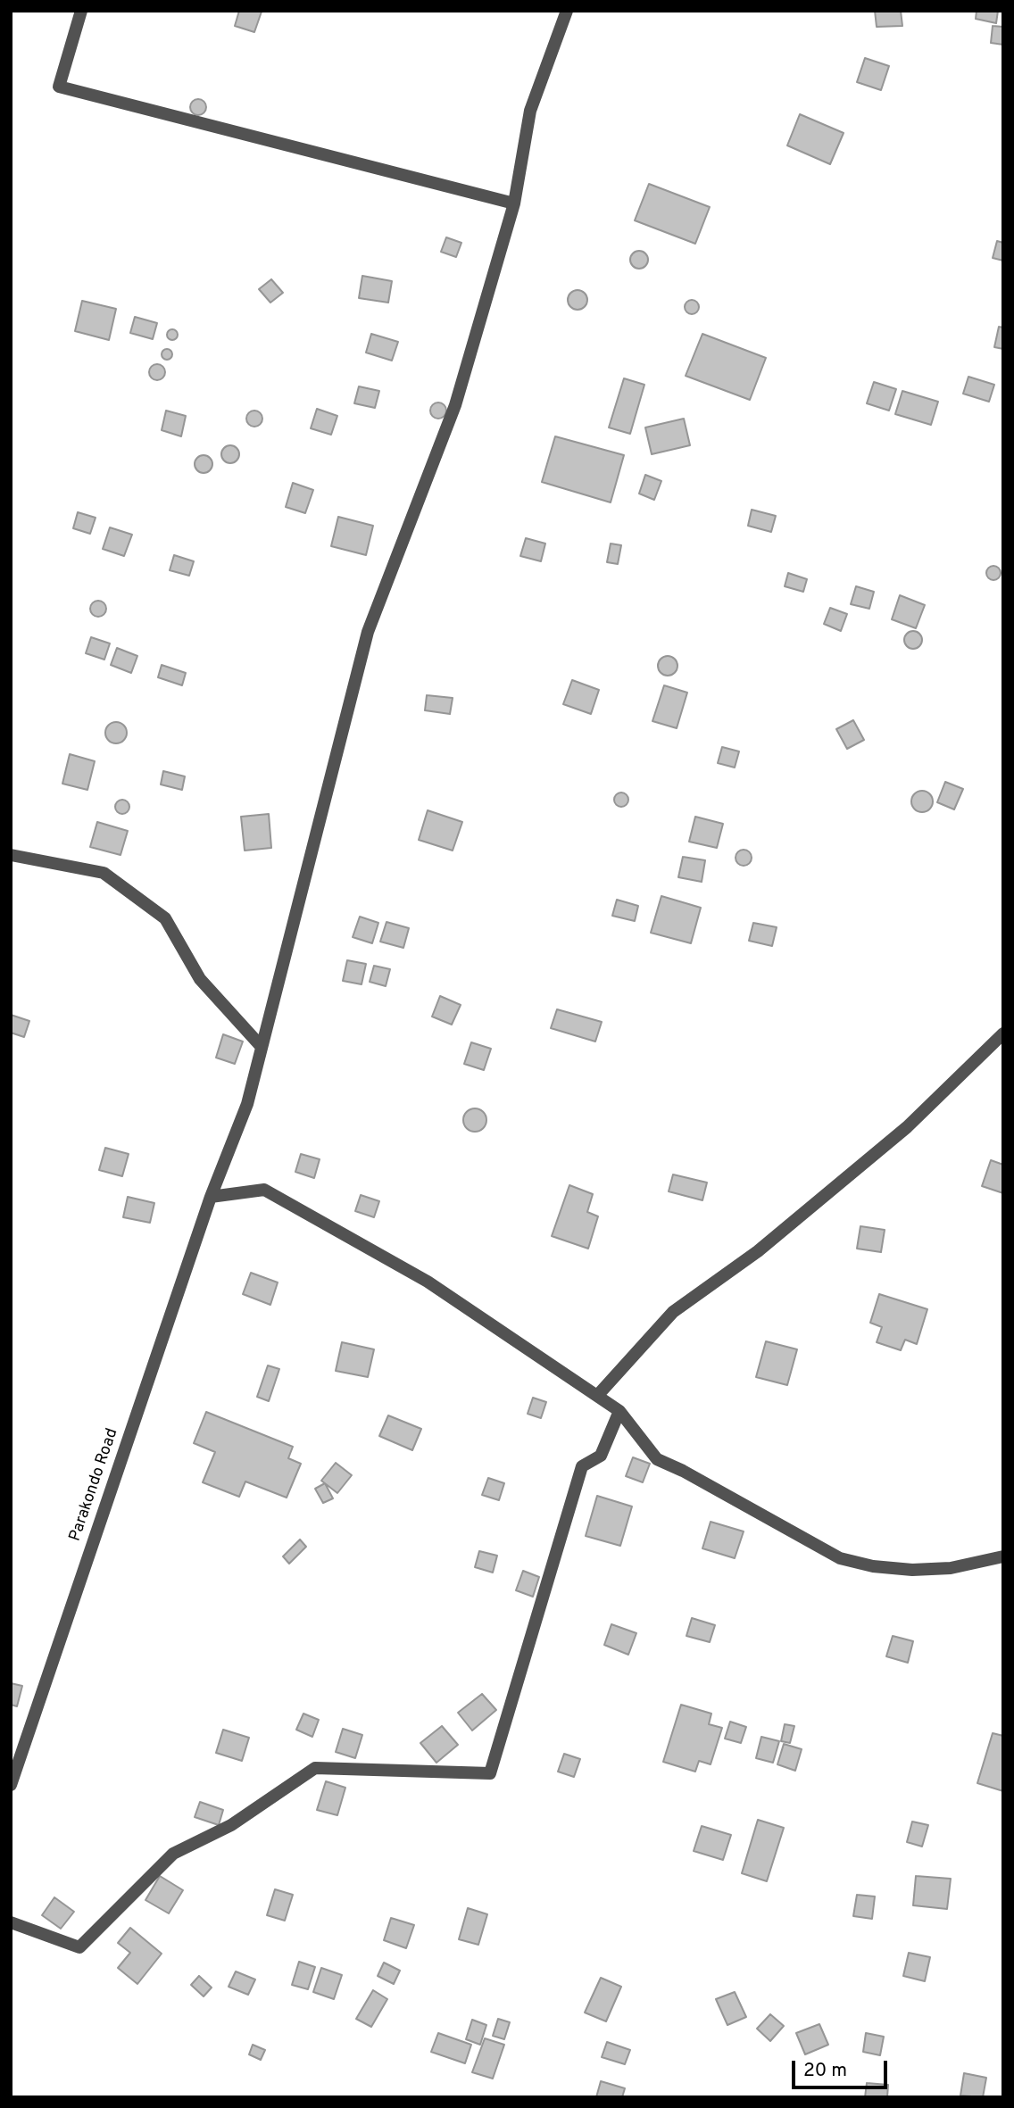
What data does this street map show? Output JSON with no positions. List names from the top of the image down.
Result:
{
  "streets": {
    "street": ["Parakondo Road"]
  },
  "scale_bar": "20 m"
}
